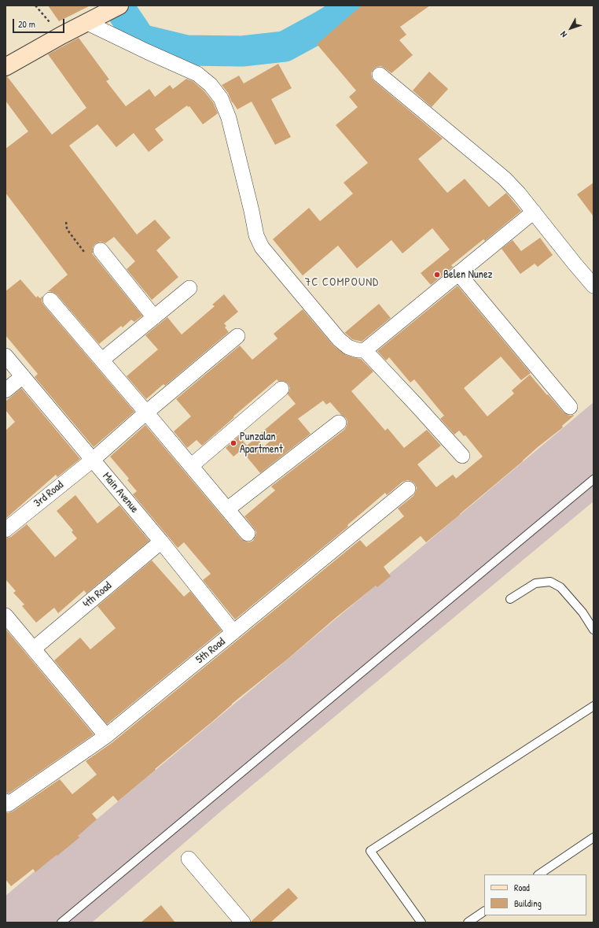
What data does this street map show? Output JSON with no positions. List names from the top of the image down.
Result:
{
  "streets": {
    "street": [
      "Main Avenue",
      "3rd Road",
      "4th Road",
      "5th Road"
    ]
  },
  "crossings": [
    ["Main Avenue", "3rd Road"],
    ["Main Avenue", "4th Road"],
    ["Main Avenue", "5th Road"]
  ],
  "districts": ["7C COMPOUND"],
  "places": ["Belen Nunez", "Punzalan Apartment"],
  "legend": ["Road", "Building"],
  "scale_bar": "20 m",
  "north": "bottom left"
}
